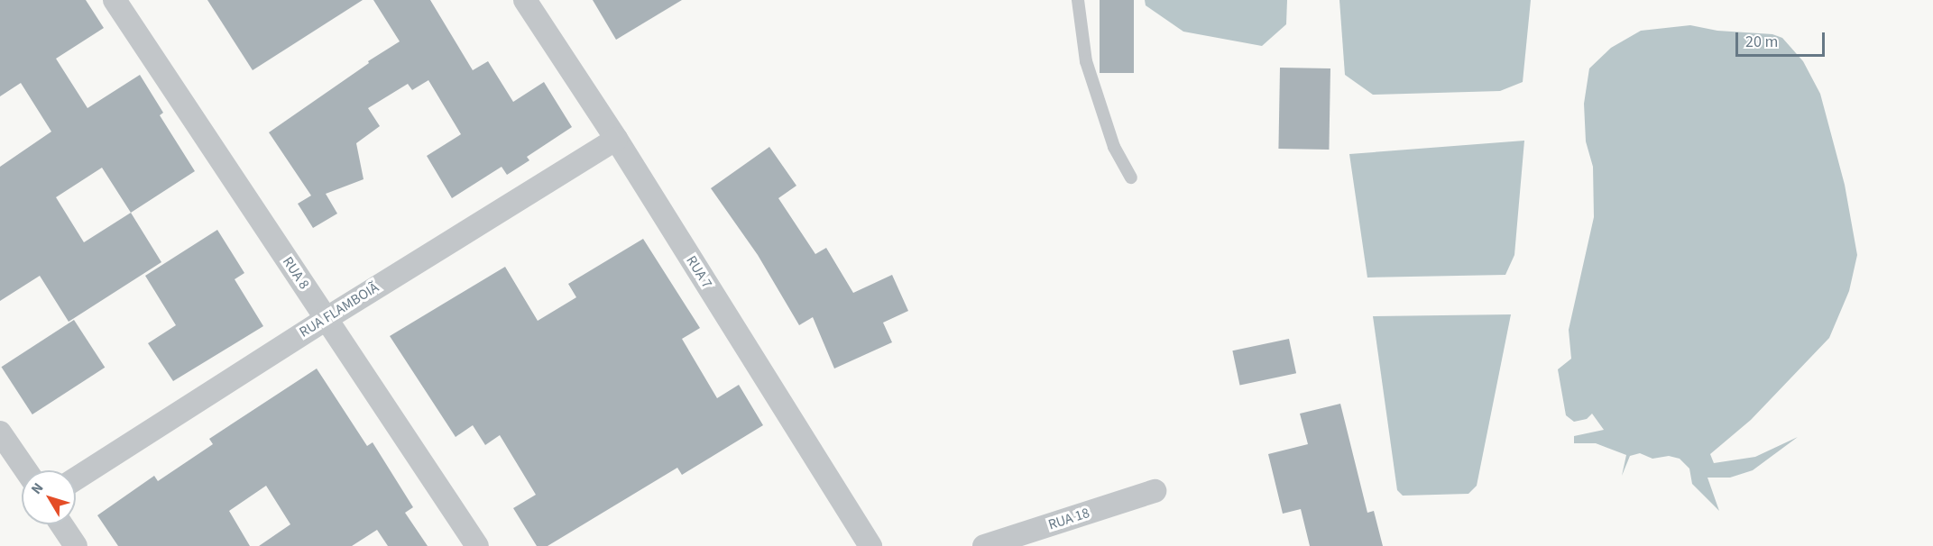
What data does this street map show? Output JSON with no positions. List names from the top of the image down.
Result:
{
  "streets": {
    "street": [
      "RUA 7",
      "RUA 8",
      "RUA FLAMBOIÃ",
      "RUA 18"
    ]
  },
  "crossings": [
    ["RUA 7", "RUA FLAMBOIÃ"],
    ["RUA 8", "RUA FLAMBOIÃ"]
  ],
  "scale_bar": "20 m",
  "north": "top left"
}
